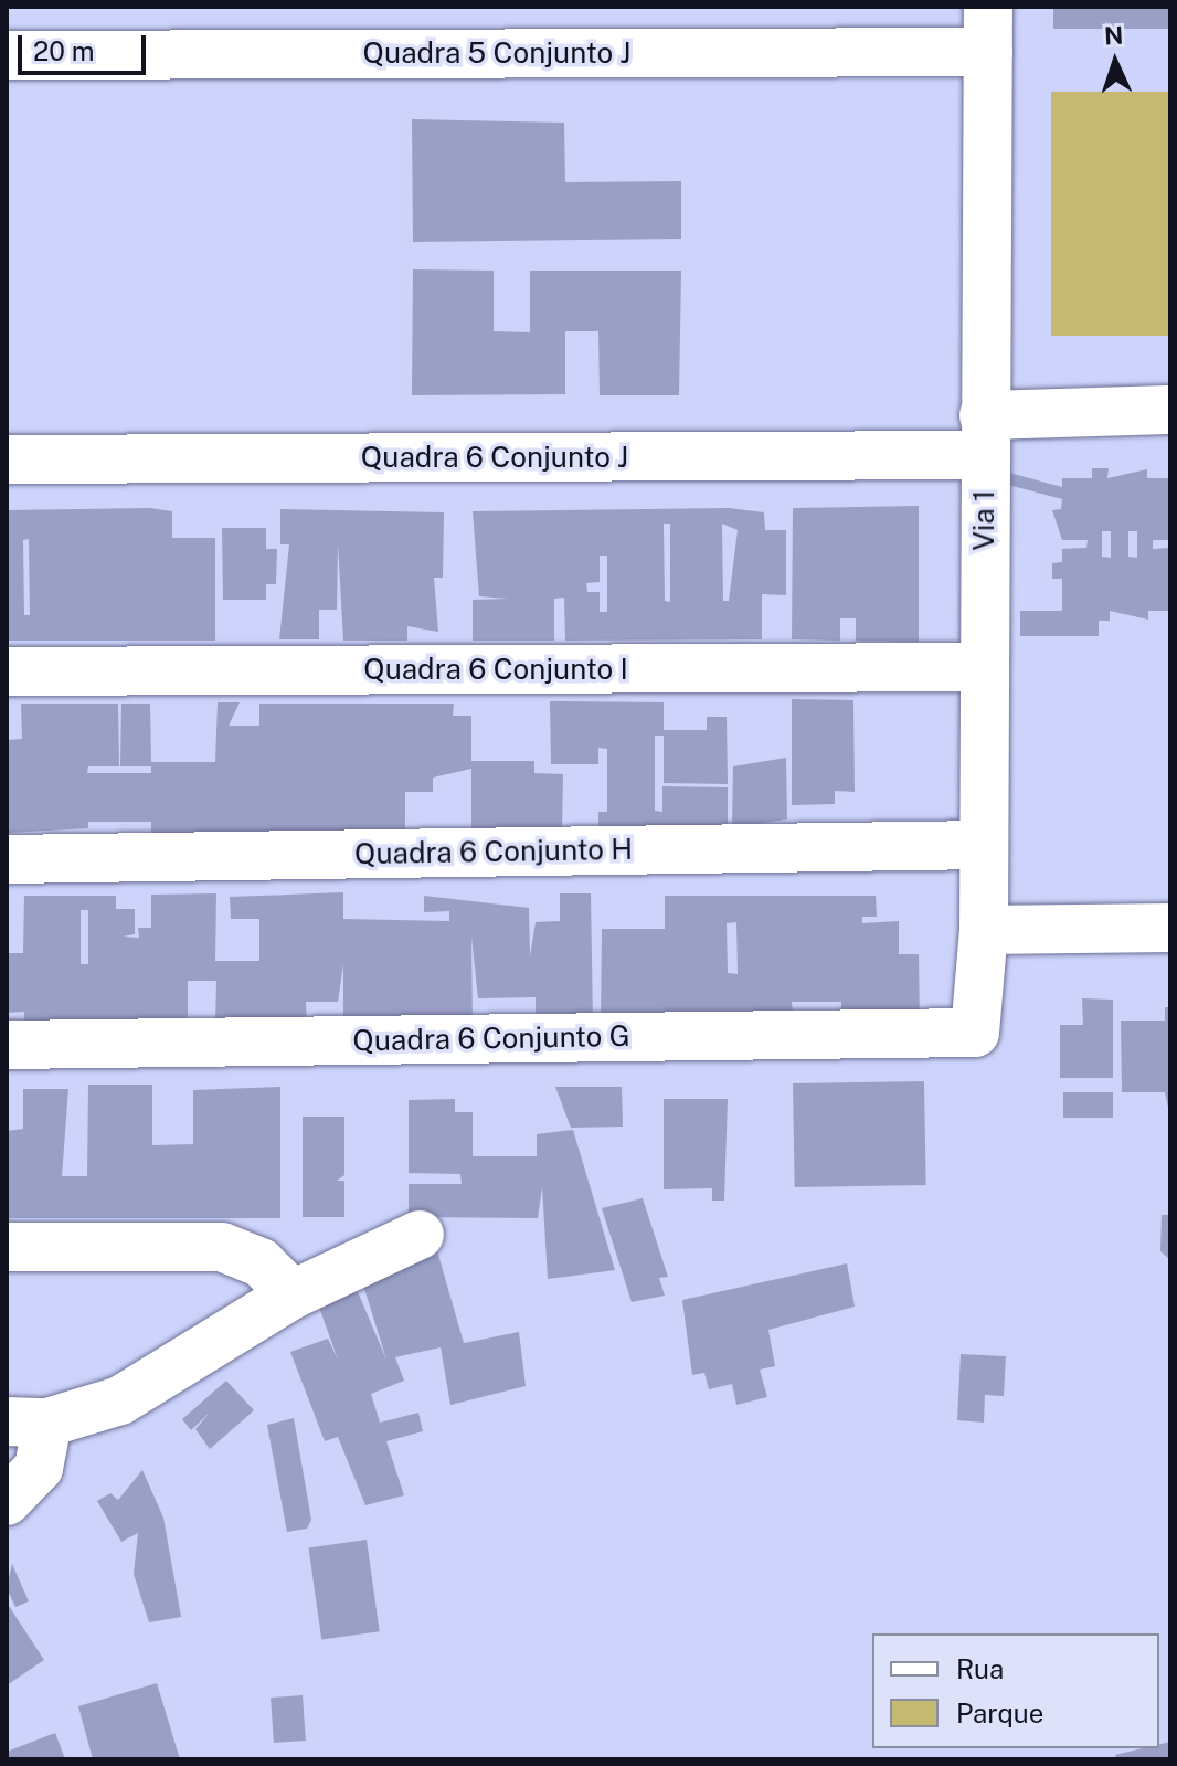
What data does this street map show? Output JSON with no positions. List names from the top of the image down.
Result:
{
  "streets": {
    "street": [
      "Quadra 5 Conjunto J",
      "Quadra 6 Conjunto J",
      "Via 1",
      "Quadra 6 Conjunto I",
      "Quadra 6 Conjunto H",
      "Quadra 6 Conjunto G"
    ]
  },
  "crossings": [
    ["Quadra 5 Conjunto J", "Via 1"],
    ["Quadra 6 Conjunto J", "Via 1"],
    ["Via 1", "Quadra 6 Conjunto I"],
    ["Via 1", "Quadra 6 Conjunto H"],
    ["Via 1", "Quadra 6 Conjunto G"]
  ],
  "legend": ["Rua", "Parque"],
  "scale_bar": "20 m",
  "north": "top"
}
